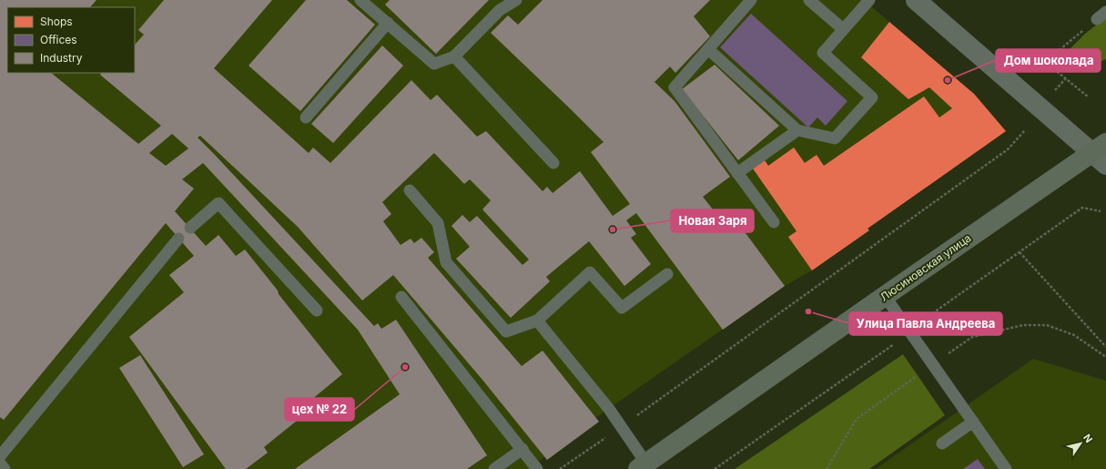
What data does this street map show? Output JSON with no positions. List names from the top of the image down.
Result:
{
  "streets": {
    "main road": ["Люсиновская улица"]
  },
  "places": [
    "Дом шоколада",
    "Новая Заря",
    "Улица Павла Андреева",
    "цех № 22"
  ],
  "legend": ["Shops", "Offices", "Industry"],
  "north": "top right"
}
